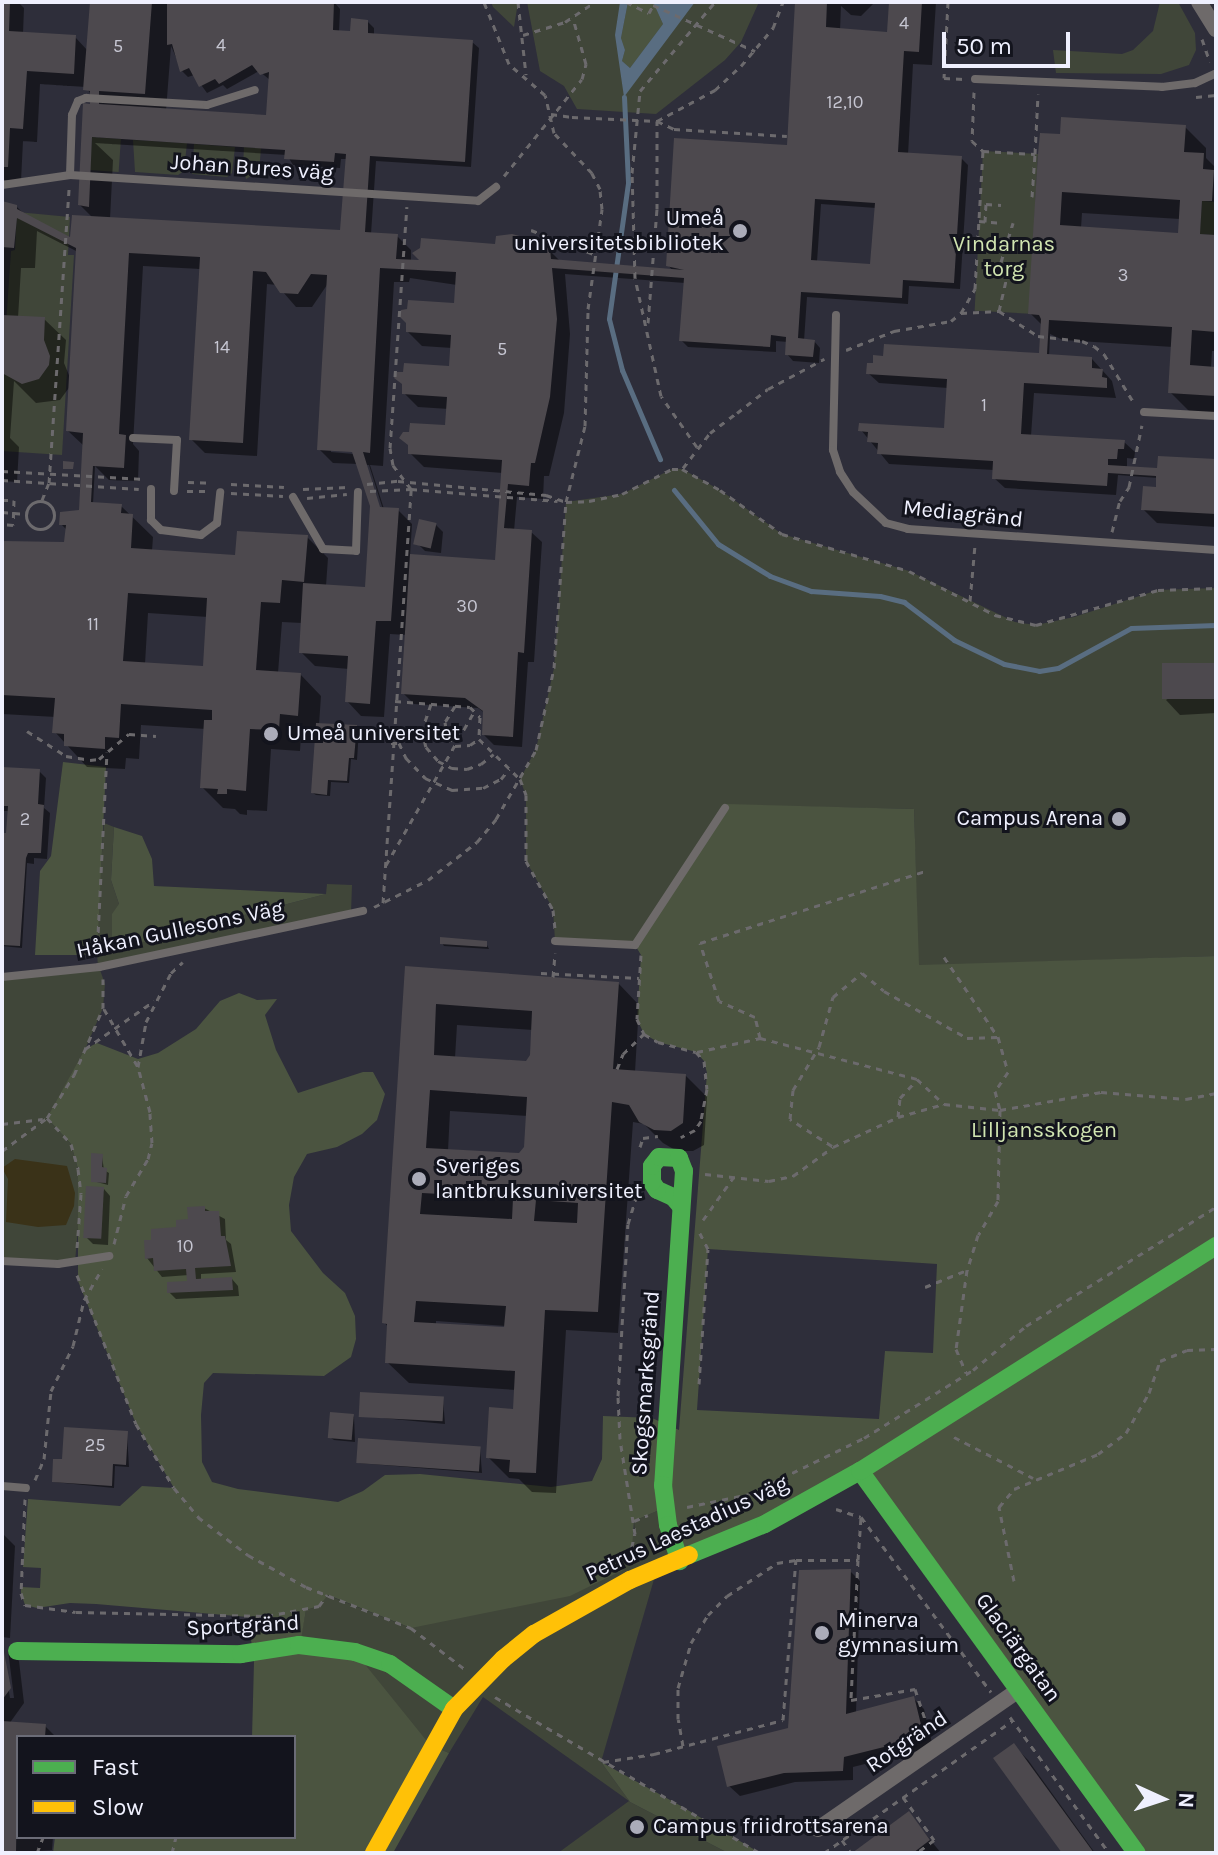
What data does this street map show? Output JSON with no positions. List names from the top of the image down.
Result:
{
  "streets": {
    "street": [
      "Skogsmarksgränd",
      "Petrus Laestadius väg",
      "Sportgränd",
      "Glaciärgatan",
      "Rotgränd"
    ],
    "lane": ["Johan Bures väg", "Mediagränd", "Håkan Gullesons Väg"]
  },
  "crossings": [
    ["Skogsmarksgränd", "Petrus Laestadius väg"],
    ["Petrus Laestadius väg", "Sportgränd"],
    ["Petrus Laestadius väg", "Glaciärgatan"],
    ["Glaciärgatan", "Rotgränd"]
  ],
  "parks": ["Vindarnas torg", "Lilljansskogen"],
  "places": [
    "Umeå universitetsbibliotek",
    "Umeå universitet",
    "Campus Arena",
    "Sveriges lantbruksuniversitet",
    "Minerva gymnasium",
    "Campus friidrottsarena"
  ],
  "house_numbers": [
    "4",
    "4",
    "5",
    "12,10",
    "3",
    "14",
    "5",
    "1",
    "30",
    "11",
    "2",
    "10",
    "25"
  ],
  "legend": ["Fast", "Slow"],
  "scale_bar": "50 m",
  "north": "right"
}
